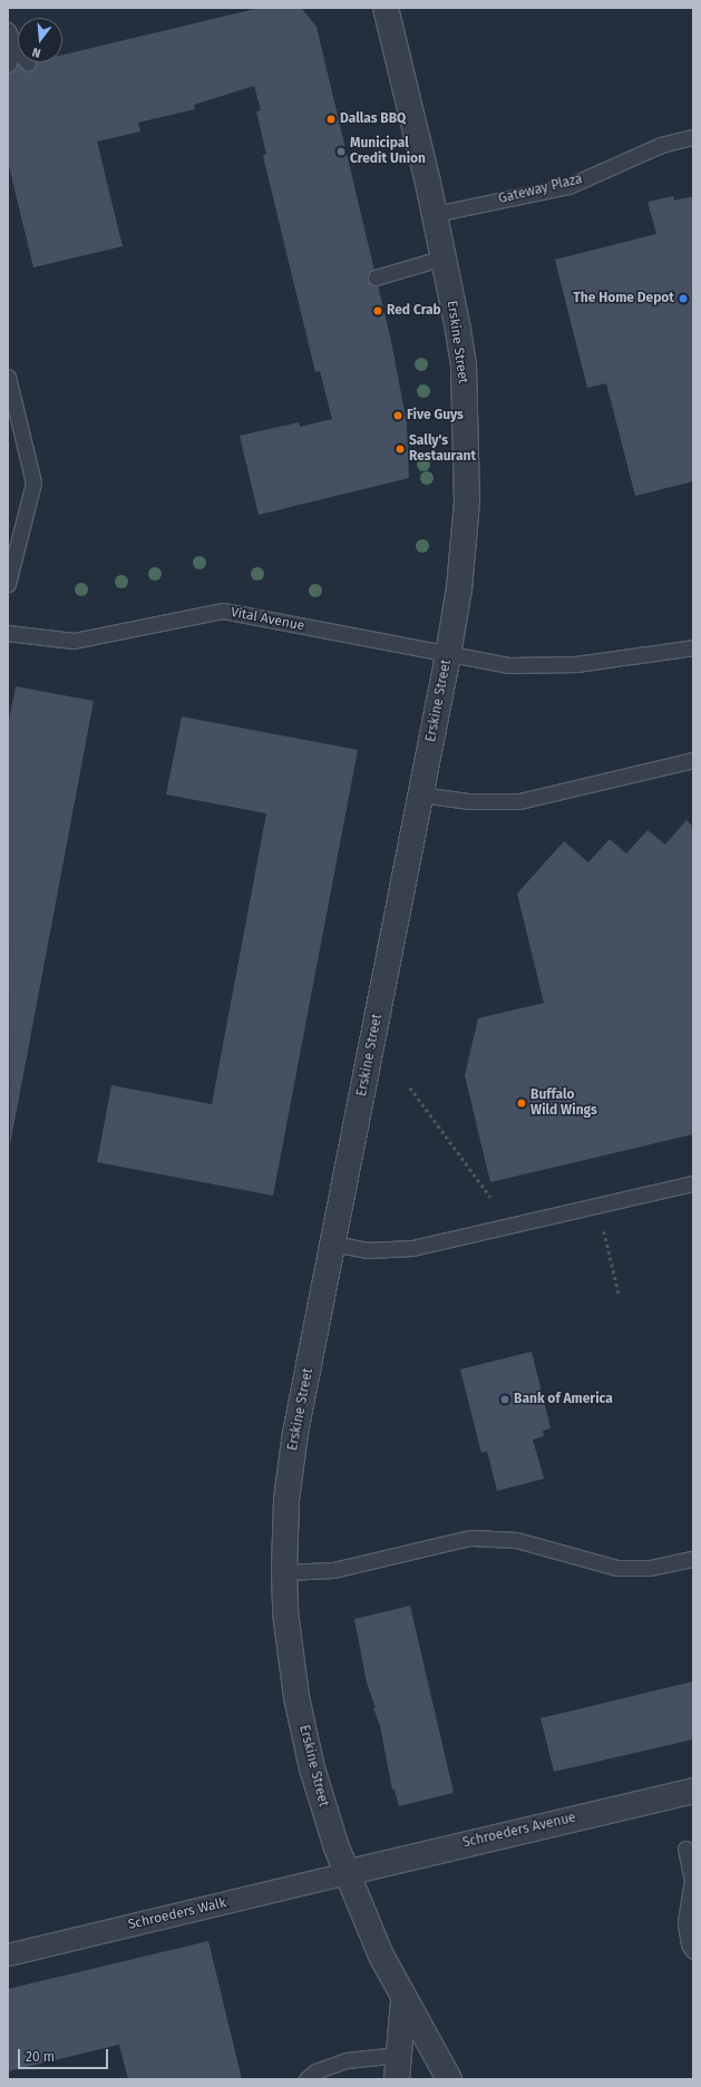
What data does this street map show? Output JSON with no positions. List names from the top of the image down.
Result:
{
  "streets": {
    "street": ["Erskine Street", "Schroeders Avenue", "Schroeders Walk"],
    "lane": ["Gateway Plaza", "Vital Avenue"]
  },
  "crossings": [
    ["Gateway Plaza", "Erskine Street"],
    ["Erskine Street", "Vital Avenue"],
    ["Erskine Street", "Schroeders Avenue"],
    ["Erskine Street", "Schroeders Walk"],
    ["Schroeders Avenue", "Schroeders Walk"]
  ],
  "places": [
    "Dallas BBQ",
    "Municipal Credit Union",
    "The Home Depot",
    "Red Crab",
    "Five Guys",
    "Sally's Restaurant",
    "Buffalo Wild Wings",
    "Bank of America"
  ],
  "scale_bar": "20 m",
  "north": "bottom"
}
